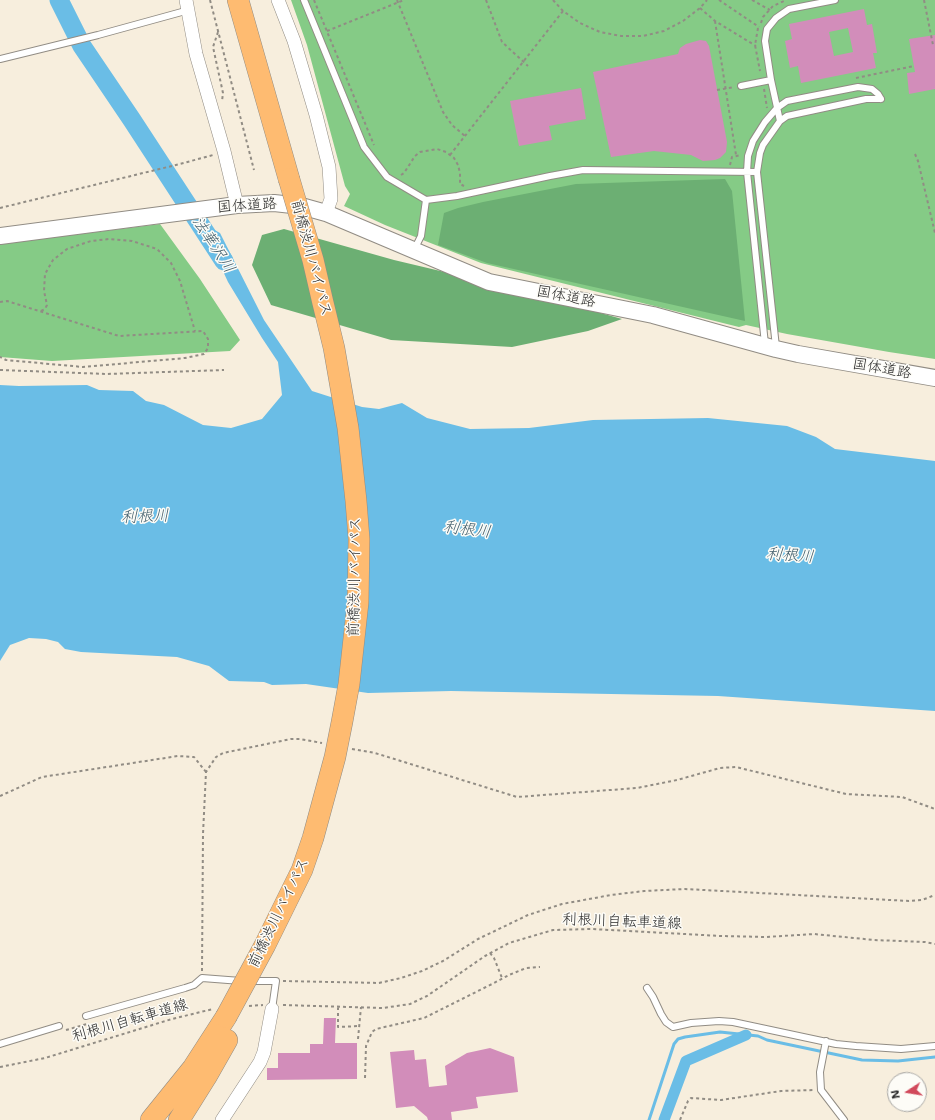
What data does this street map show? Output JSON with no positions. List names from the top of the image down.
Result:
{
  "streets": {
    "highway": ["前橋渋川バイパス"],
    "street": ["国体道路"],
    "path": ["利根川自転車道線"]
  },
  "crossings": [
    ["前橋渋川バイパス", "利根川自転車道線"]
  ],
  "water": ["法華沢川", "利根川"],
  "north": "left"
}
